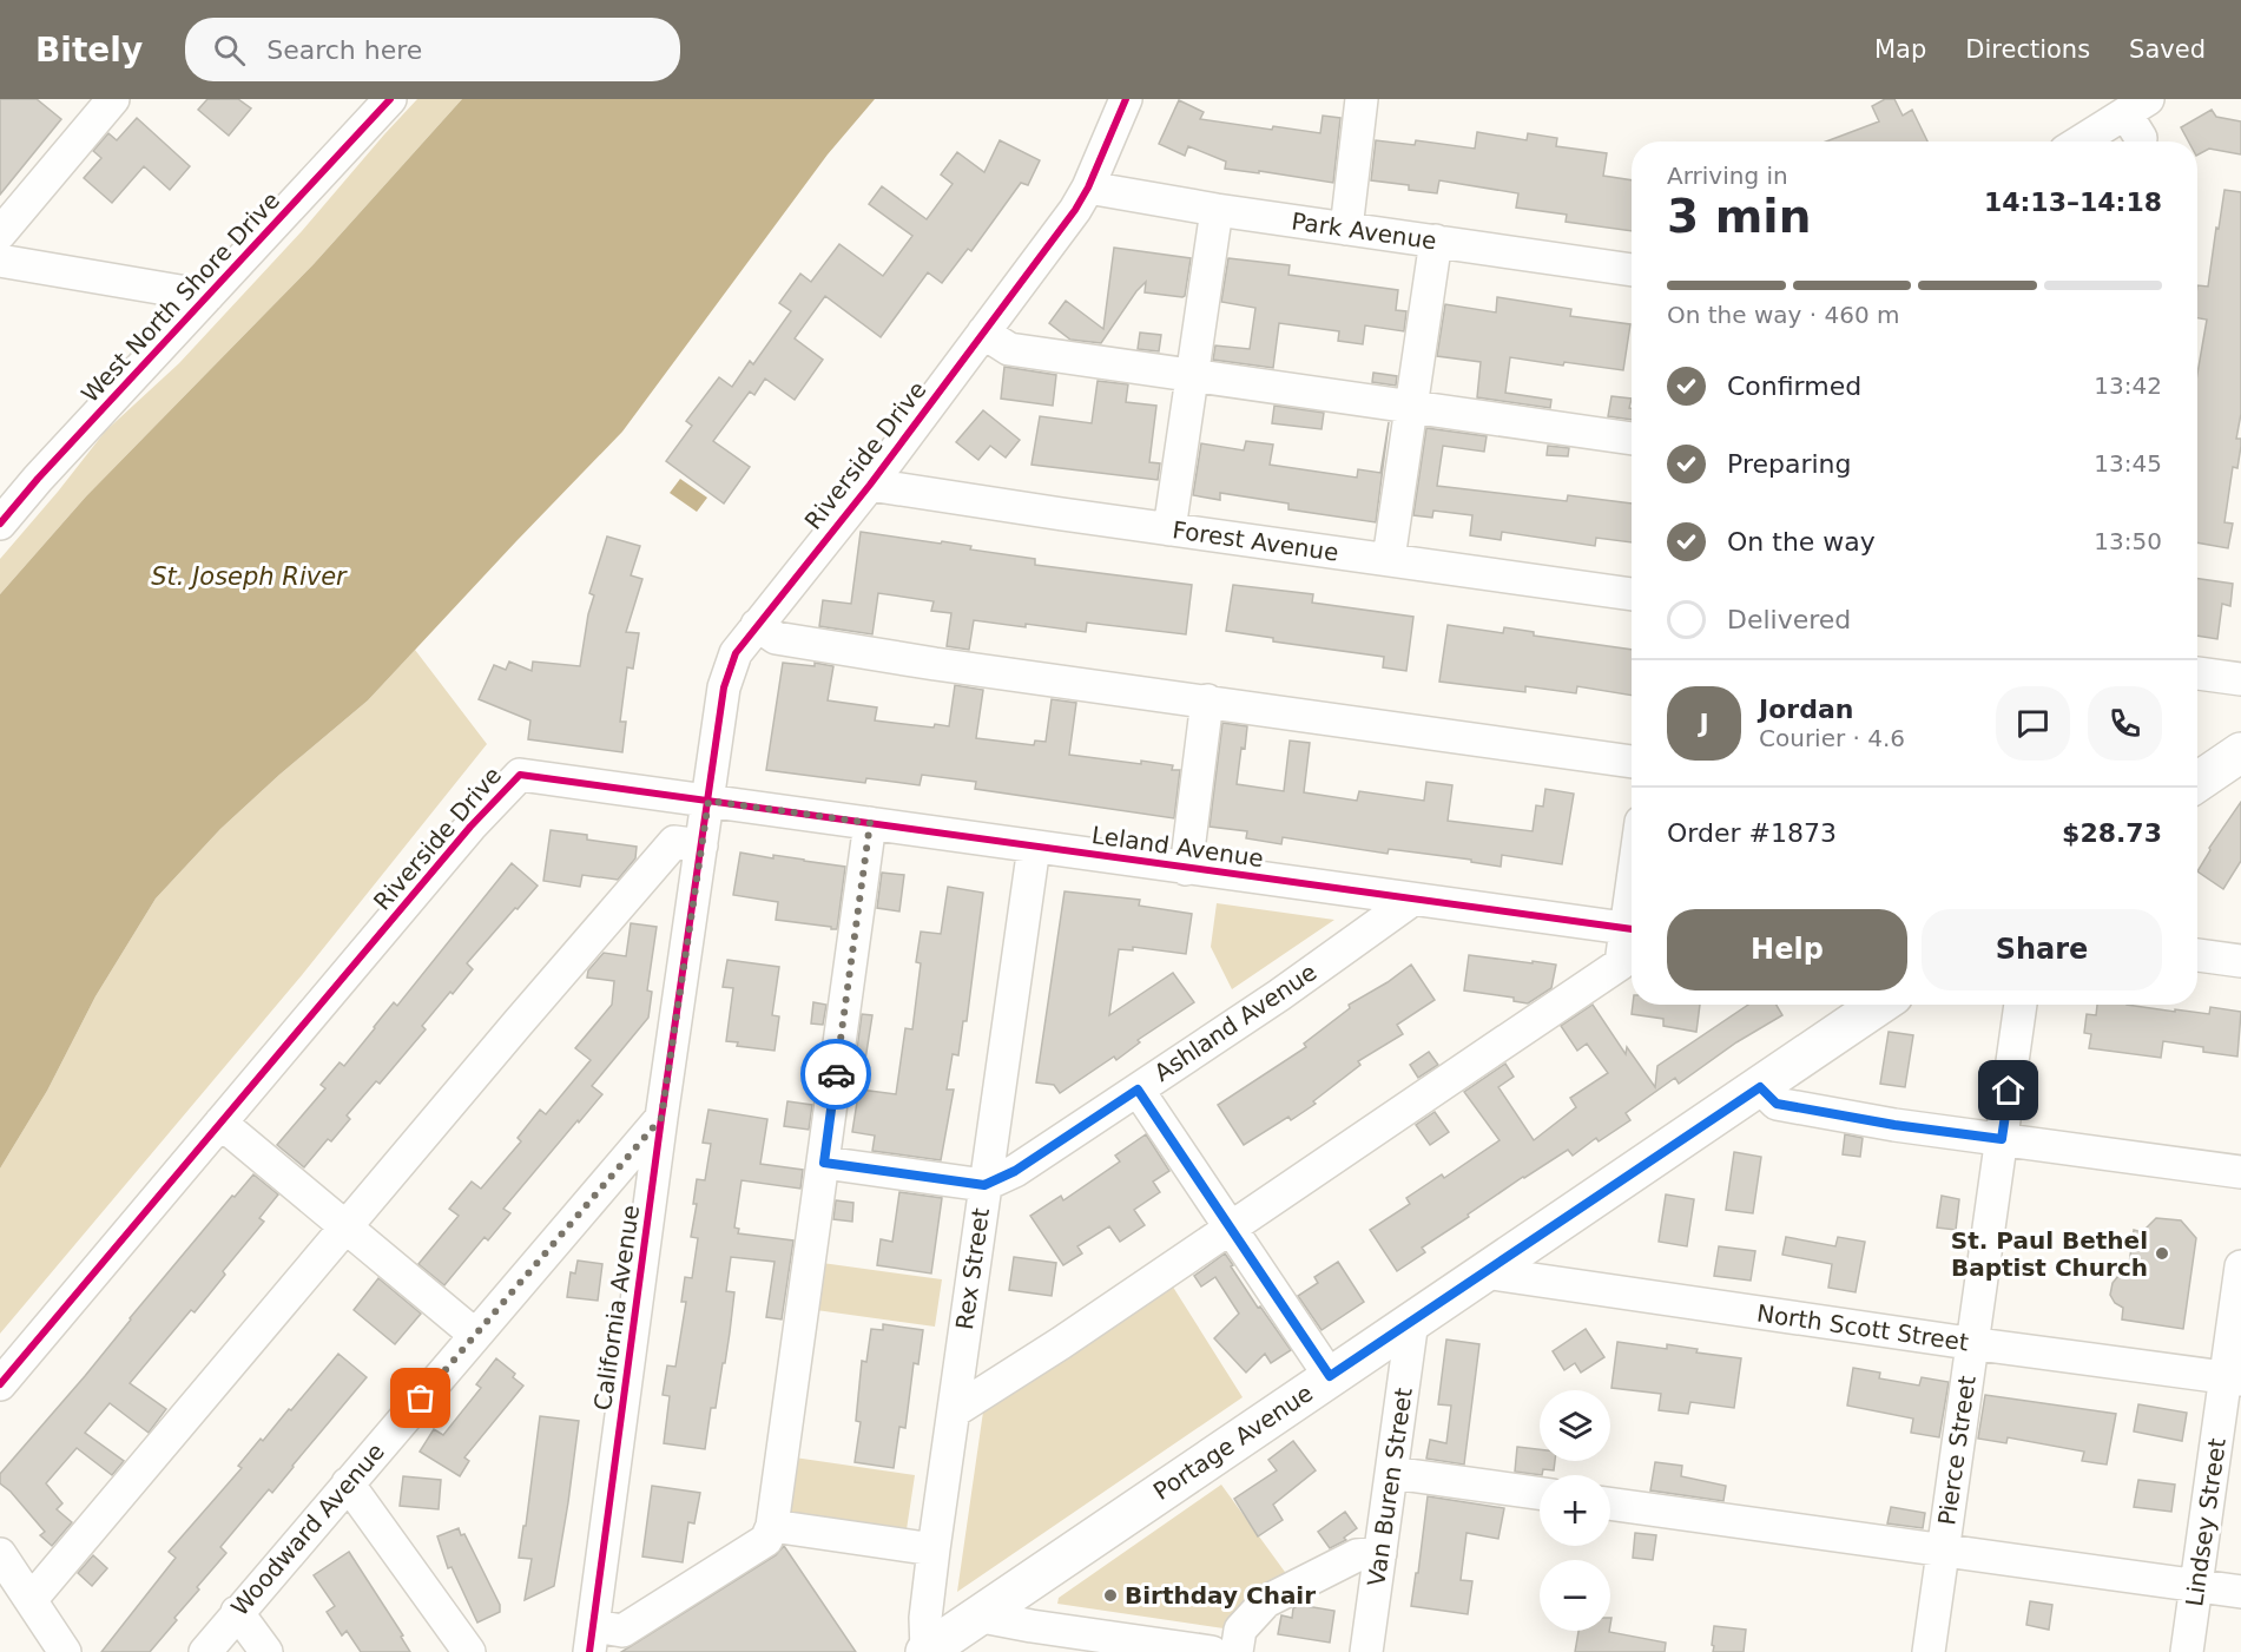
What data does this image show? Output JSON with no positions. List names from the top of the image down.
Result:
{
  "streets": {
    "main road": ["Portage Avenue"],
    "street": [
      "Park Avenue",
      "West North Shore Drive",
      "Riverside Drive",
      "Forest Avenue",
      "Leland Avenue",
      "Ashland Avenue",
      "Rex Street",
      "California Avenue",
      "North Scott Street",
      "Pierce Street",
      "Van Buren Street",
      "Lindsey Street",
      "Woodward Avenue"
    ]
  },
  "crossings": [
    ["Park Avenue", "Riverside Drive"],
    ["Riverside Drive", "Forest Avenue"],
    ["Riverside Drive", "Leland Avenue"],
    ["Riverside Drive", "California Avenue"],
    ["Leland Avenue", "Ashland Avenue"],
    ["Leland Avenue", "Rex Street"],
    ["Leland Avenue", "California Avenue"],
    ["Ashland Avenue", "Rex Street"],
    ["Rex Street", "Portage Avenue"],
    ["California Avenue", "Woodward Avenue"],
    ["North Scott Street", "Portage Avenue"],
    ["North Scott Street", "Pierce Street"],
    ["North Scott Street", "Lindsey Street"],
    ["Portage Avenue", "Van Buren Street"]
  ],
  "water": ["St. Joseph River"],
  "places": ["St. Paul Bethel Baptist Church", "Birthday Chair"],
  "page": {
    "header": "Bitely",
    "search": "Search here",
    "nav": ["Map", "Directions", "Saved"],
    "heading": ["3 min", "Arriving in", "14:13–14:18"],
    "panel": [
      "Jordan",
      "Courier · 4.6",
      "Order #1873",
      "$28.73"
    ],
    "bar": "On the way · 460 m",
    "list": [
      ["Confirmed", "13:42"],
      ["Preparing", "13:45"],
      ["On the way", "13:50"],
      "Delivered"
    ],
    "round": "J",
    "buttons": ["Help", "Share"],
    "map_buttons": ["+", "−"]
  }
}
